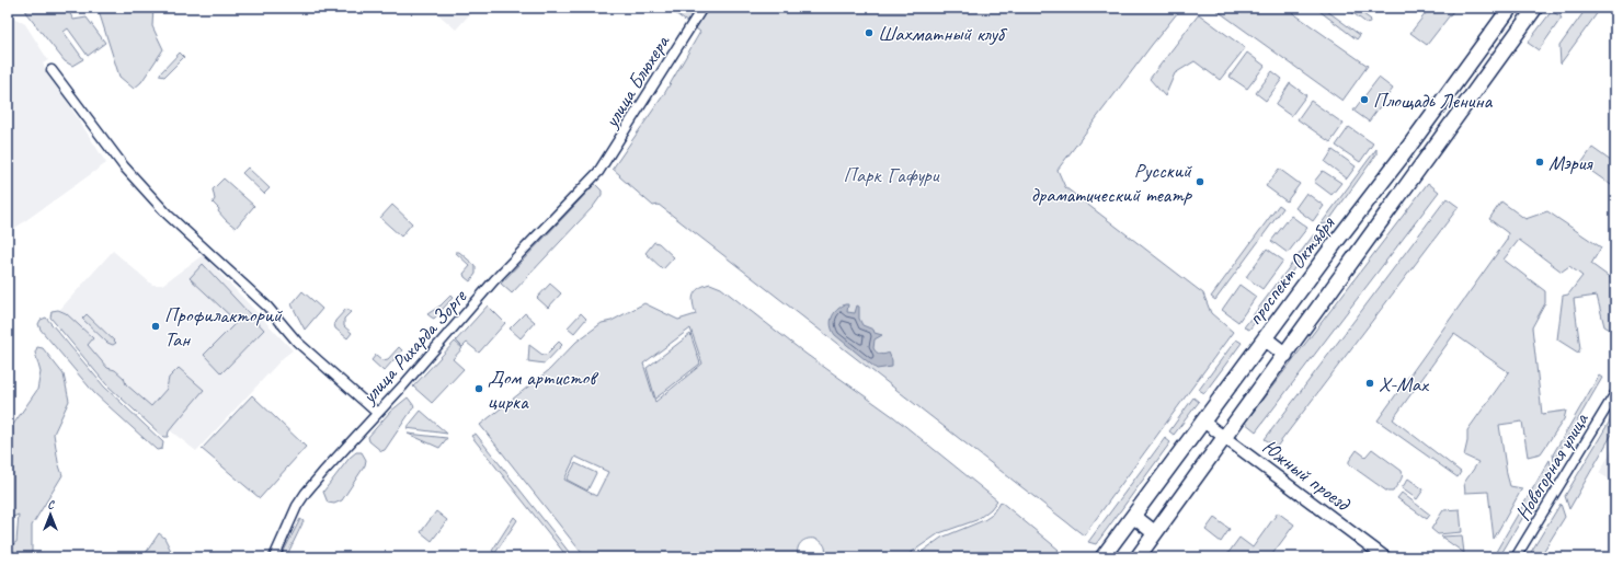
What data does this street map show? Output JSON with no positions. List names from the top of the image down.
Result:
{
  "streets": {
    "main road": ["проспект Октября"],
    "street": [
      "улица Блюхера",
      "улица Рихарда Зорге",
      "Новогорная улица",
      "Южный проезд"
    ]
  },
  "crossings": [
    ["улица Блюхера", "улица Рихарда Зорге"],
    ["проспект Октября", "Южный проезд"]
  ],
  "parks": ["Парк Гафури"],
  "places": [
    "Шахматный клуб",
    "Площадь Ленина",
    "Мэрия",
    "Русский драматический театр",
    "Профилакторий Тан",
    "X-Max",
    "Дом артистов цирка"
  ],
  "north": "top"
}
